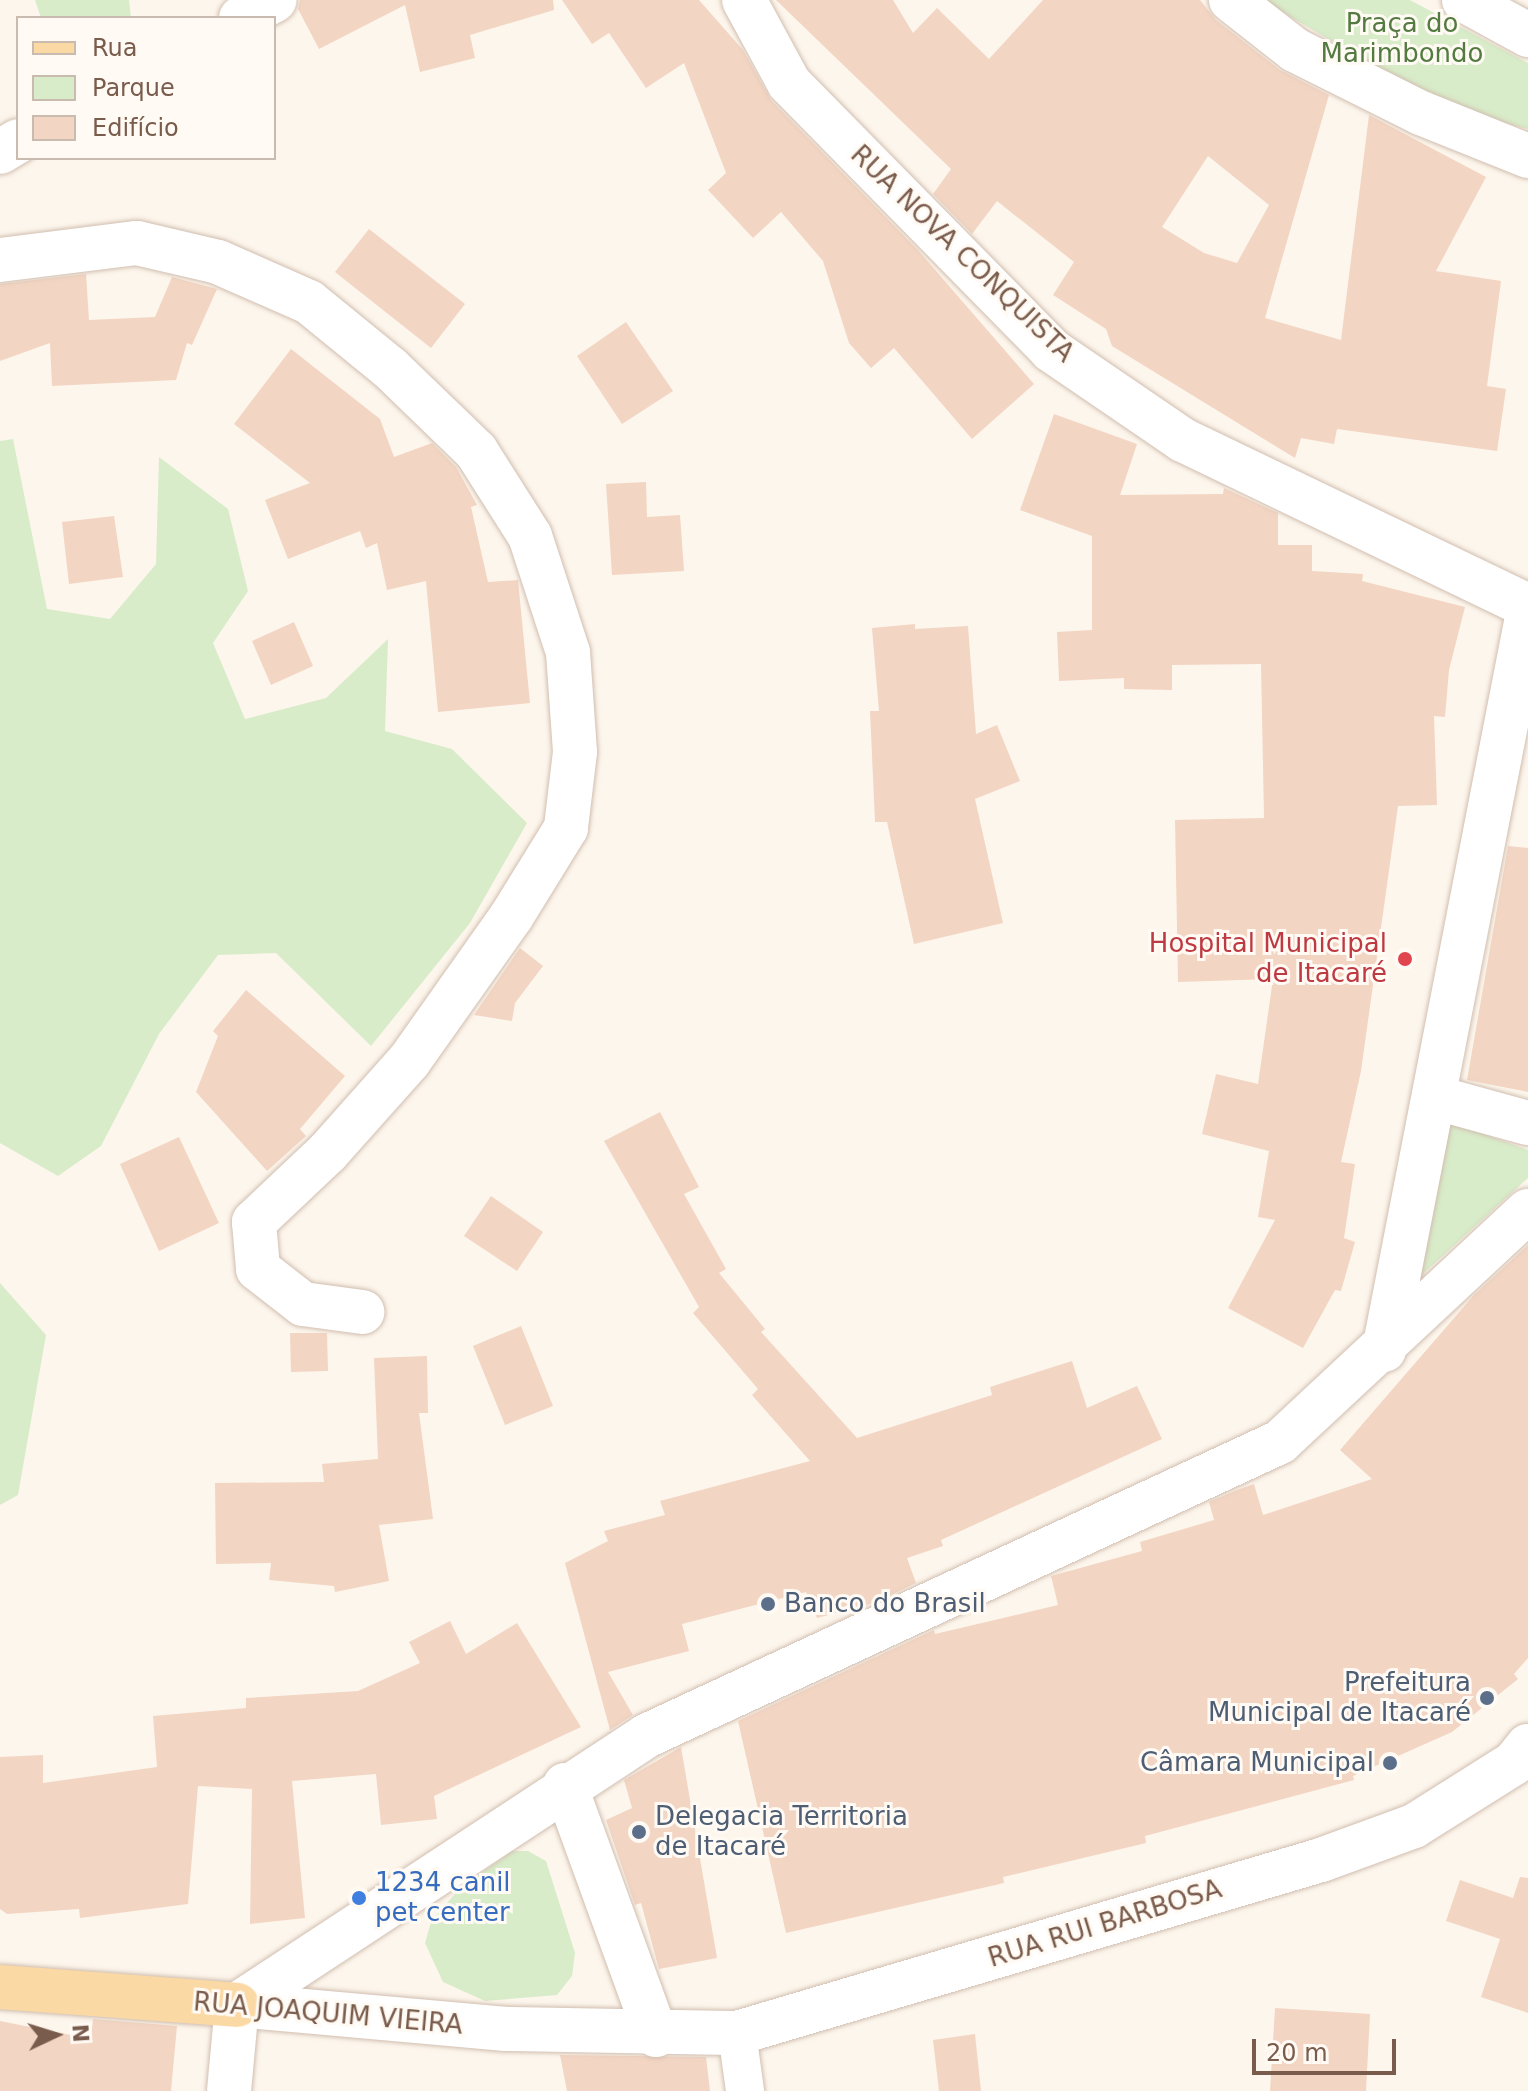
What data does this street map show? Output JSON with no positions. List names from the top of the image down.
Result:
{
  "streets": {
    "main road": ["RUA JOAQUIM VIEIRA"],
    "street": ["RUA NOVA CONQUISTA", "RUA RUI BARBOSA"]
  },
  "crossings": [
    ["RUA RUI BARBOSA", "RUA JOAQUIM VIEIRA"]
  ],
  "parks": ["Praça do Marimbondo"],
  "places": [
    "Hospital Municipal de Itacaré",
    "Banco do Brasil",
    "Prefeitura Municipal de Itacaré",
    "Câmara Municipal",
    "Delegacia Territoria de Itacaré",
    "1234 canil pet center"
  ],
  "legend": ["Rua", "Parque", "Edifício"],
  "scale_bar": "20 m",
  "north": "right"
}
